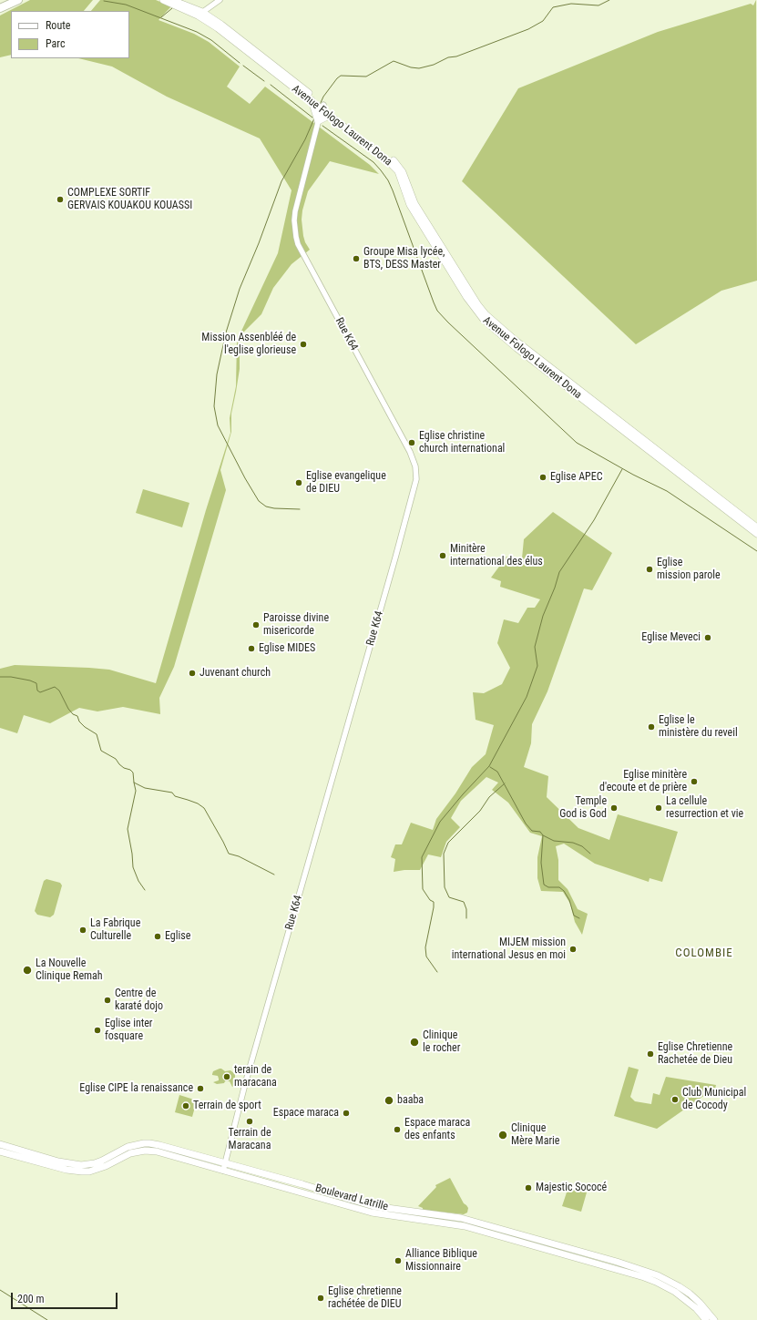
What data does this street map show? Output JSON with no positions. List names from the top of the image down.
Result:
{
  "streets": {
    "main road": ["Avenue Fologo Laurent Dona", "Boulevard Latrille"],
    "street": ["Rue K64"]
  },
  "crossings": [
    ["Avenue Fologo Laurent Dona", "Rue K64"],
    ["Rue K64", "Boulevard Latrille"]
  ],
  "districts": ["COLOMBIE"],
  "places": [
    "COMPLEXE SORTIF GERVAIS KOUAKOU KOUASSI",
    "Groupe Misa lycée, BTS, DESS Master",
    "Mission Assenbléé de l'eglise glorieuse",
    "Eglise christine church international",
    "Eglise APEC",
    "Eglise evangelique de DIEU",
    "Minitère international des élus",
    "Eglise mission parole",
    "Paroisse divine misericorde",
    "Eglise Meveci",
    "Eglise MIDES",
    "Juvenant church",
    "Eglise le ministère du reveil",
    "Eglise minitère d'ecoute et de prière",
    "Temple God is God",
    "La cellule resurrection et vie",
    "La Fabrique Culturelle",
    "Eglise",
    "MIJEM mission international Jesus en moi",
    "La Nouvelle Clinique Remah",
    "Centre de karaté dojo",
    "Eglise inter fosquare",
    "Clinique le rocher",
    "Eglise Chretienne Rachetée de Dieu",
    "terain de maracana",
    "Eglise CIPE la renaissance",
    "Club Municipal de Cocody",
    "baaba",
    "Terrain de sport",
    "Espace maraca",
    "Terrain de Maracana",
    "Espace maraca des enfants",
    "Clinique Mère Marie",
    "Majestic Sococé",
    "Alliance Biblique Missionnaire",
    "Eglise chretienne rachétée de DIEU"
  ],
  "legend": ["Route", "Parc"],
  "scale_bar": "200 m"
}
